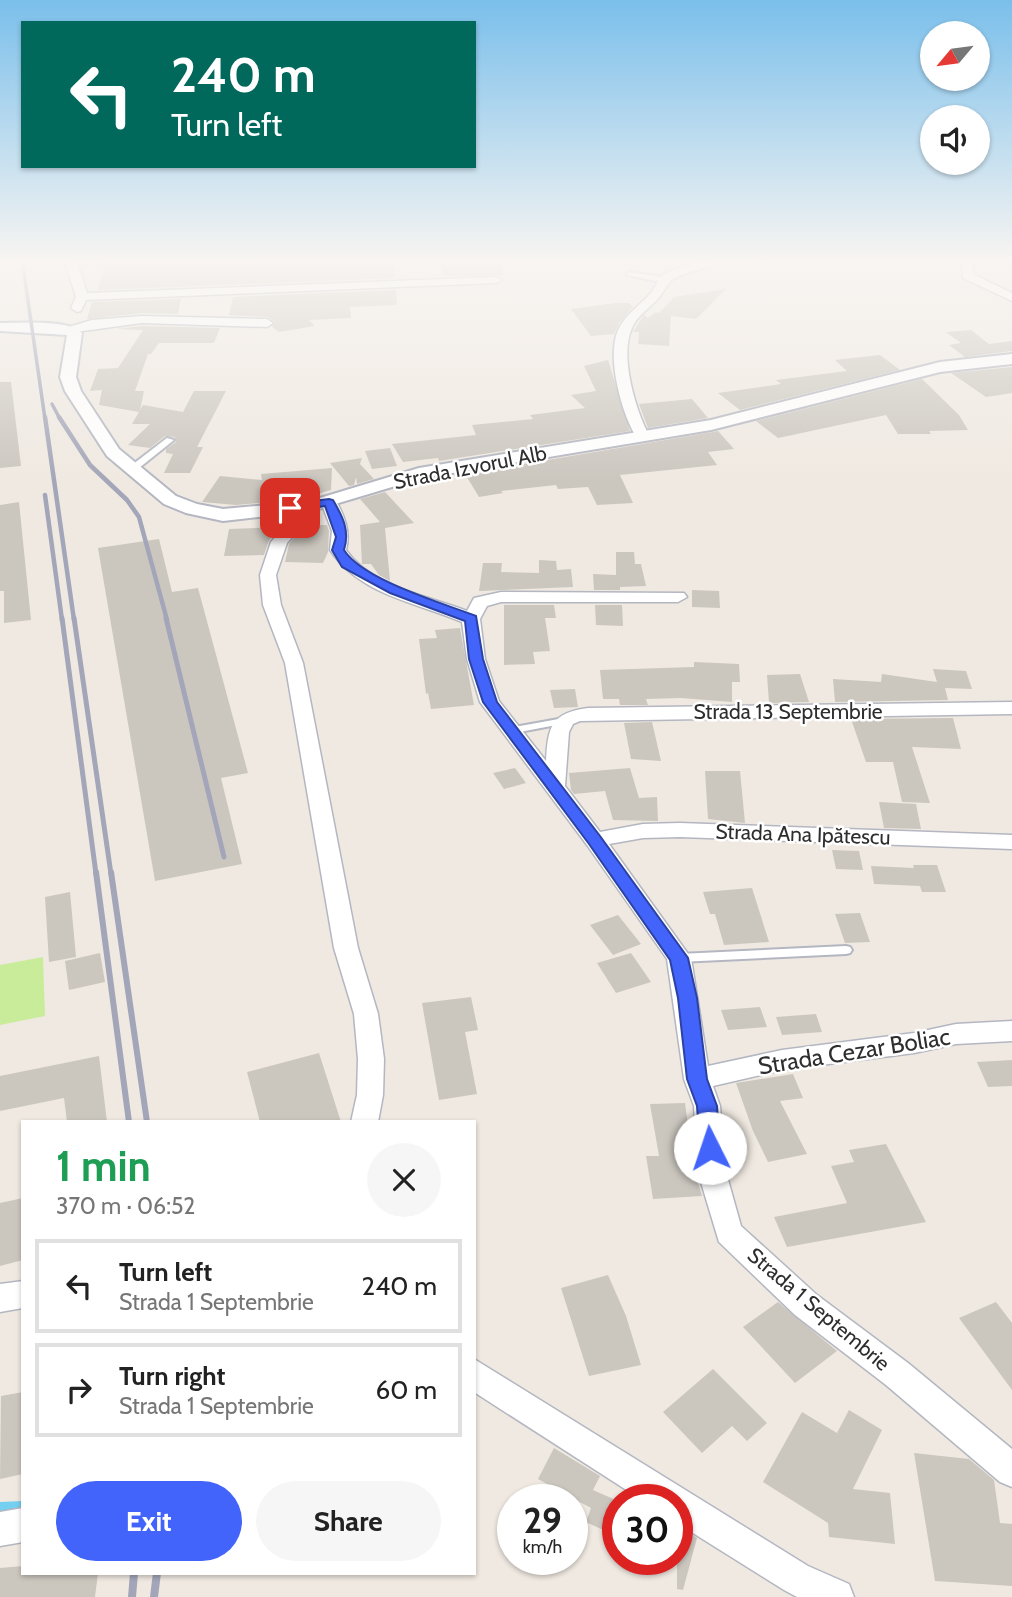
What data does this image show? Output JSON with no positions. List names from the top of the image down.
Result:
{
  "streets": {
    "street": [
      "Strada Izvorul Alb",
      "Strada 13 Septembrie",
      "Strada Ana Ipătescu",
      "Strada Cezar Boliac",
      "Strada 1 Septembrie"
    ]
  },
  "crossings": [
    ["Strada 13 Septembrie", "Strada 1 Septembrie"],
    ["Strada Ana Ipătescu", "Strada 1 Septembrie"],
    ["Strada Cezar Boliac", "Strada 1 Septembrie"]
  ],
  "north": "bottom left",
  "page": {
    "turn": ["240 m", "Turn left"],
    "heading": ["1 min", "370 m · 06:52"],
    "list": [
      {
        "name": "Turn left",
        "note": "Strada 1 Septembrie",
        "value": "240 m"
      },
      {
        "name": "Turn right",
        "note": "Strada 1 Septembrie",
        "value": "60 m"
      }
    ],
    "buttons": ["Exit", "Share"],
    "speed": "29 km/h",
    "limit": "30"
  }
}
